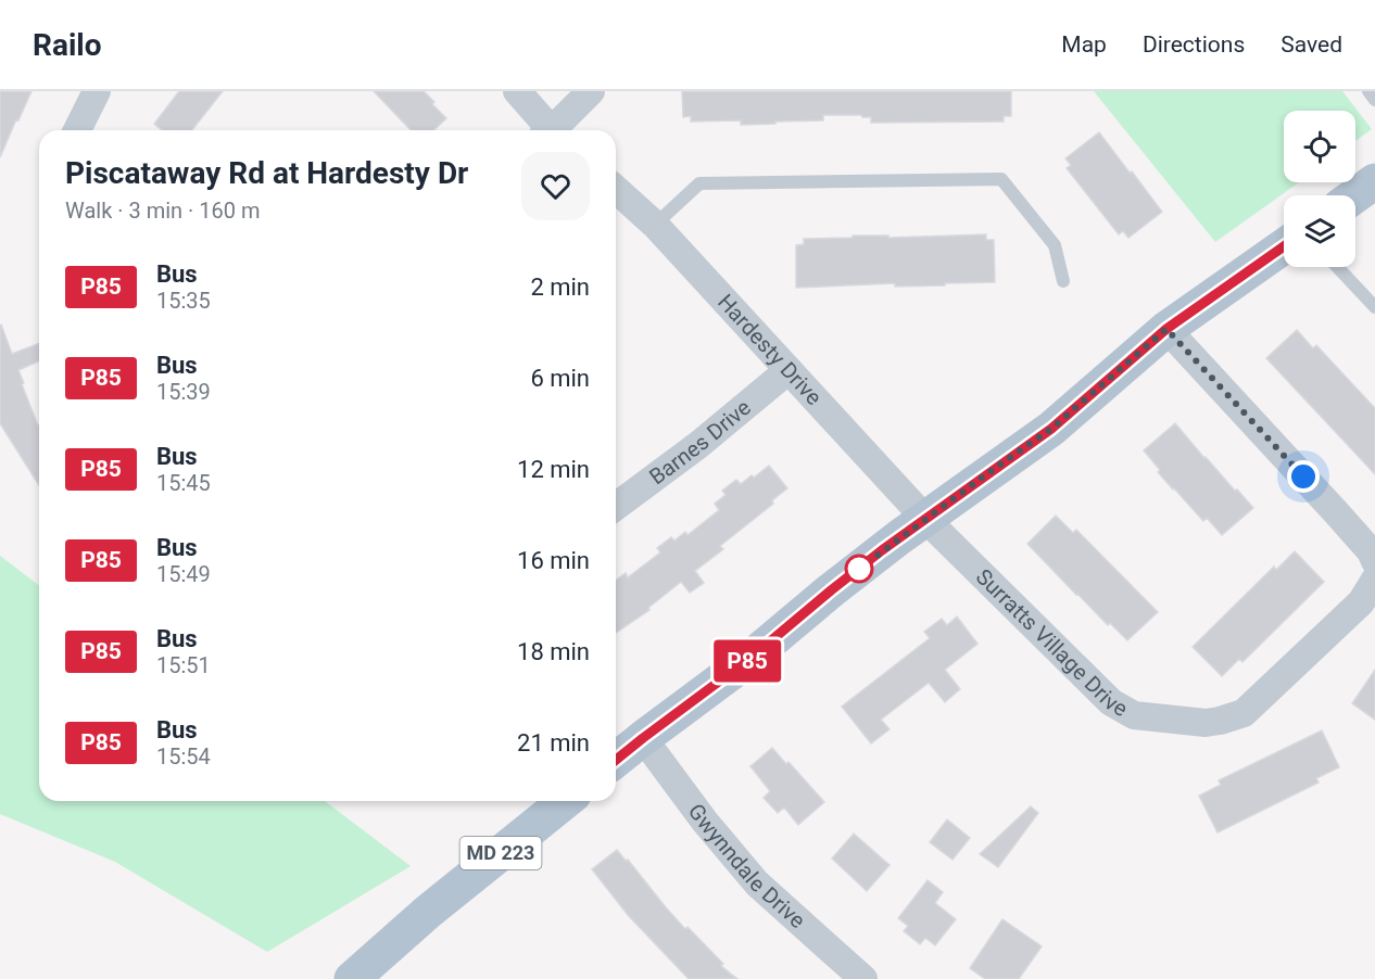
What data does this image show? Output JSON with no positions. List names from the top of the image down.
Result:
{
  "streets": {
    "main road": ["MD 223"],
    "street": [
      "Hardesty Drive",
      "Barnes Drive",
      "Surratts Village Drive",
      "Gwynndale Drive"
    ]
  },
  "crossings": [
    ["Hardesty Drive", "Barnes Drive"],
    ["Hardesty Drive", "Surratts Village Drive"]
  ],
  "lines": ["bus line P85"],
  "page": {
    "header": "Railo",
    "nav": ["Map", "Directions", "Saved"],
    "on_map": "P85",
    "heading": ["Piscataway Rd at Hardesty Dr", "Walk · 3 min · 160 m"],
    "list": [
      {
        "mark": "P85",
        "name": "Bus",
        "note": "15:35",
        "value": "2 min"
      },
      {
        "mark": "P85",
        "name": "Bus",
        "note": "15:39",
        "value": "6 min"
      },
      {
        "mark": "P85",
        "name": "Bus",
        "note": "15:45",
        "value": "12 min"
      },
      {
        "mark": "P85",
        "name": "Bus",
        "note": "15:49",
        "value": "16 min"
      },
      {
        "mark": "P85",
        "name": "Bus",
        "note": "15:51",
        "value": "18 min"
      },
      {
        "mark": "P85",
        "name": "Bus",
        "note": "15:54",
        "value": "21 min"
      }
    ]
  }
}
